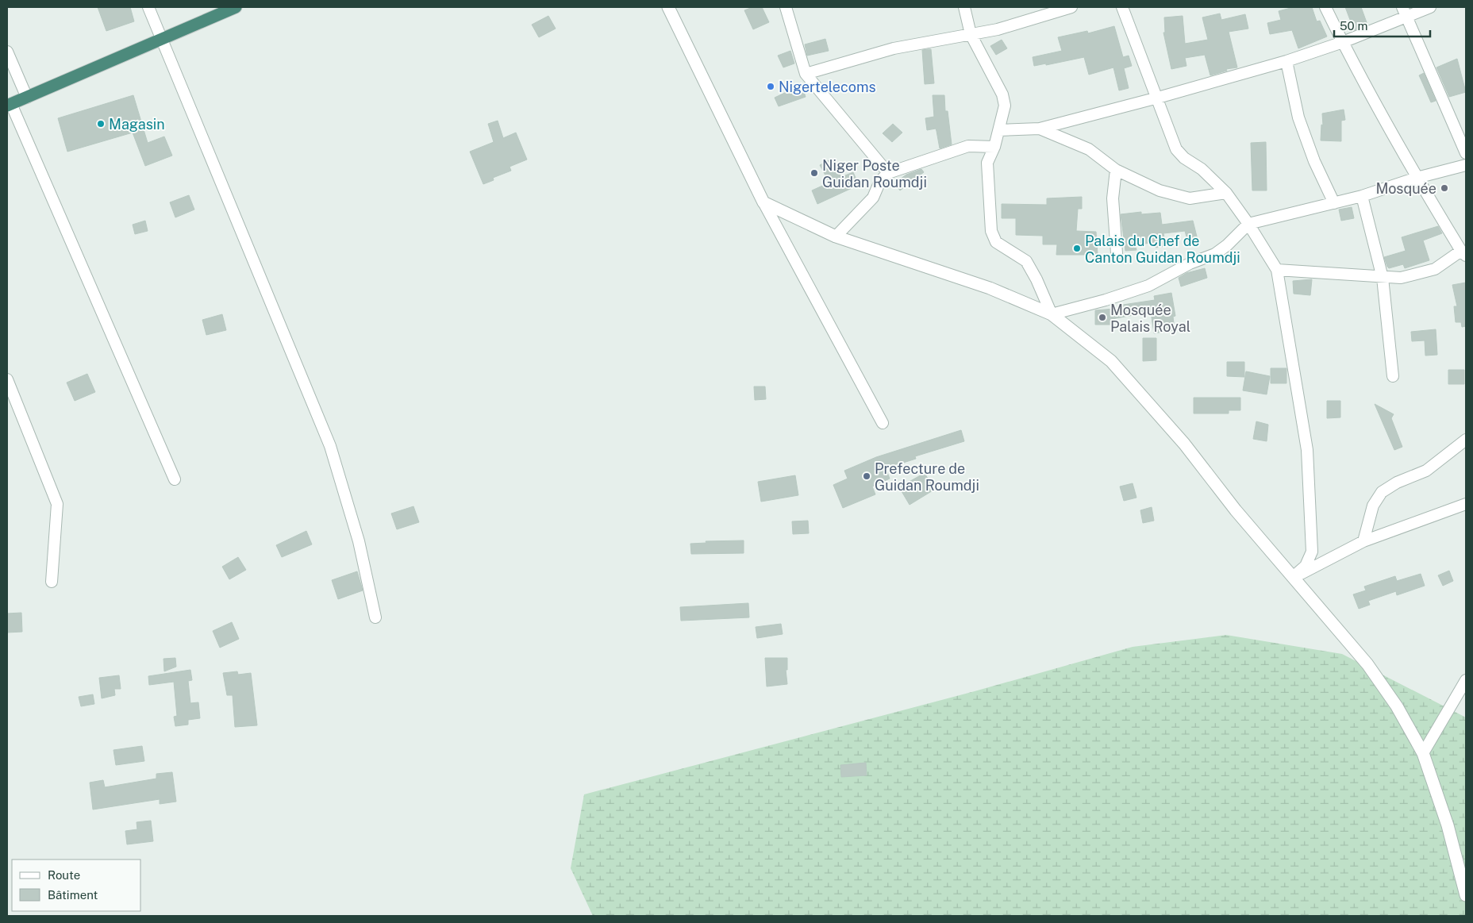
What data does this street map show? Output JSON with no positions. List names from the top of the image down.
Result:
{
  "places": [
    "Nigertelecoms",
    "Magasin",
    "Niger Poste Guidan Roumdji",
    "Mosquée",
    "Palais du Chef de Canton Guidan Roumdji",
    "Mosquée Palais Royal",
    "Prefecture de Guidan Roumdji"
  ],
  "legend": ["Route", "Bâtiment"],
  "scale_bar": "50 m"
}
